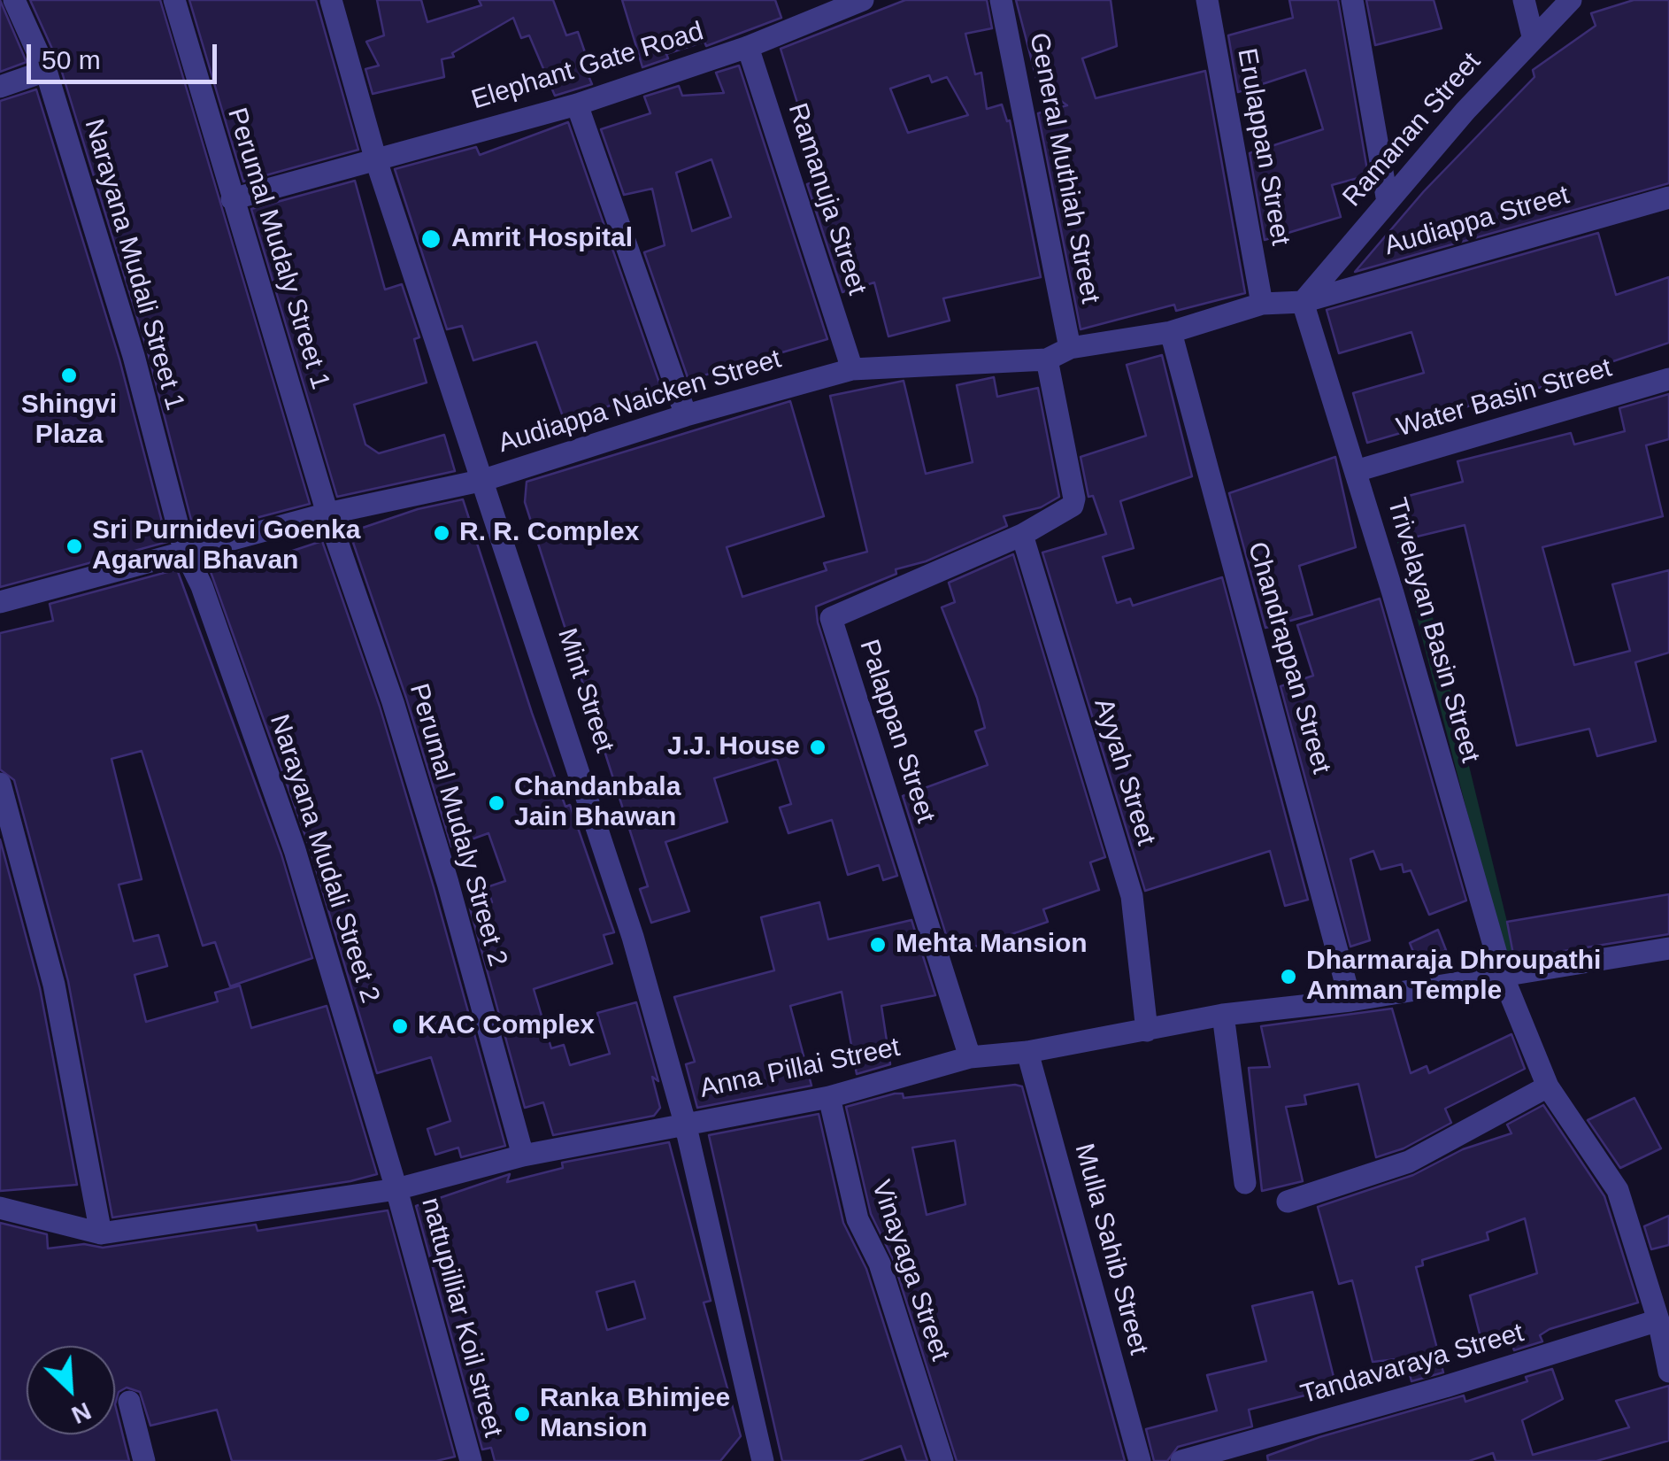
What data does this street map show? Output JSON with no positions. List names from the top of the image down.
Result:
{
  "streets": {
    "street": [
      "Elephant Gate Road",
      "Ramanan Street",
      "Erulappan Street",
      "General Muthiah Street",
      "Ramanuja Street",
      "Audiappa Street",
      "Perumal Mudaly Street 1",
      "Narayana Mudali Street 1",
      "Water Basin Street",
      "Audiappa Naicken Street",
      "Trivelayan Basin Street",
      "Chandrappan Street",
      "Mint Street",
      "Palappan Street",
      "Ayyah Street",
      "Perumal Mudaly Street 2",
      "Narayana Mudali Street 2",
      "Anna Pillai Street",
      "Mulla Sahib Street",
      "Vinayaga Street",
      "nattupilliar Koil street",
      "Tandavaraya Street"
    ]
  },
  "crossings": [
    ["Elephant Gate Road", "Ramanuja Street"],
    ["Elephant Gate Road", "Perumal Mudaly Street 1"],
    ["Elephant Gate Road", "Mint Street"],
    ["Ramanan Street", "Audiappa Street"],
    ["Ramanan Street", "Audiappa Naicken Street"],
    ["Ramanan Street", "Trivelayan Basin Street"],
    ["Erulappan Street", "Audiappa Naicken Street"],
    ["General Muthiah Street", "Audiappa Naicken Street"],
    ["Ramanuja Street", "Audiappa Naicken Street"],
    ["Audiappa Street", "Audiappa Naicken Street"],
    ["Audiappa Street", "Trivelayan Basin Street"],
    ["Perumal Mudaly Street 1", "Audiappa Naicken Street"],
    ["Perumal Mudaly Street 1", "Perumal Mudaly Street 2"],
    ["Narayana Mudali Street 1", "Audiappa Naicken Street"],
    ["Narayana Mudali Street 1", "Narayana Mudali Street 2"],
    ["Water Basin Street", "Trivelayan Basin Street"],
    ["Audiappa Naicken Street", "Trivelayan Basin Street"],
    ["Audiappa Naicken Street", "Chandrappan Street"],
    ["Audiappa Naicken Street", "Mint Street"],
    ["Audiappa Naicken Street", "Palappan Street"],
    ["Audiappa Naicken Street", "Perumal Mudaly Street 2"],
    ["Audiappa Naicken Street", "Narayana Mudali Street 2"],
    ["Trivelayan Basin Street", "Anna Pillai Street"],
    ["Trivelayan Basin Street", "Tandavaraya Street"],
    ["Chandrappan Street", "Anna Pillai Street"],
    ["Mint Street", "Anna Pillai Street"],
    ["Palappan Street", "Ayyah Street"],
    ["Palappan Street", "Anna Pillai Street"],
    ["Ayyah Street", "Anna Pillai Street"],
    ["Perumal Mudaly Street 2", "Anna Pillai Street"],
    ["Narayana Mudali Street 2", "Anna Pillai Street"],
    ["Narayana Mudali Street 2", "nattupilliar Koil street"],
    ["Anna Pillai Street", "Mulla Sahib Street"],
    ["Anna Pillai Street", "Vinayaga Street"],
    ["Anna Pillai Street", "nattupilliar Koil street"]
  ],
  "places": [
    "Amrit Hospital",
    "Shingvi Plaza",
    "R. R. Complex",
    "Sri Purnidevi Goenka Agarwal Bhavan",
    "J.J. House",
    "Chandanbala Jain Bhawan",
    "Mehta Mansion",
    "Dharmaraja Dhroupathi Amman Temple",
    "KAC Complex",
    "Ranka Bhimjee Mansion"
  ],
  "scale_bar": "50 m",
  "north": "bottom right"
}
